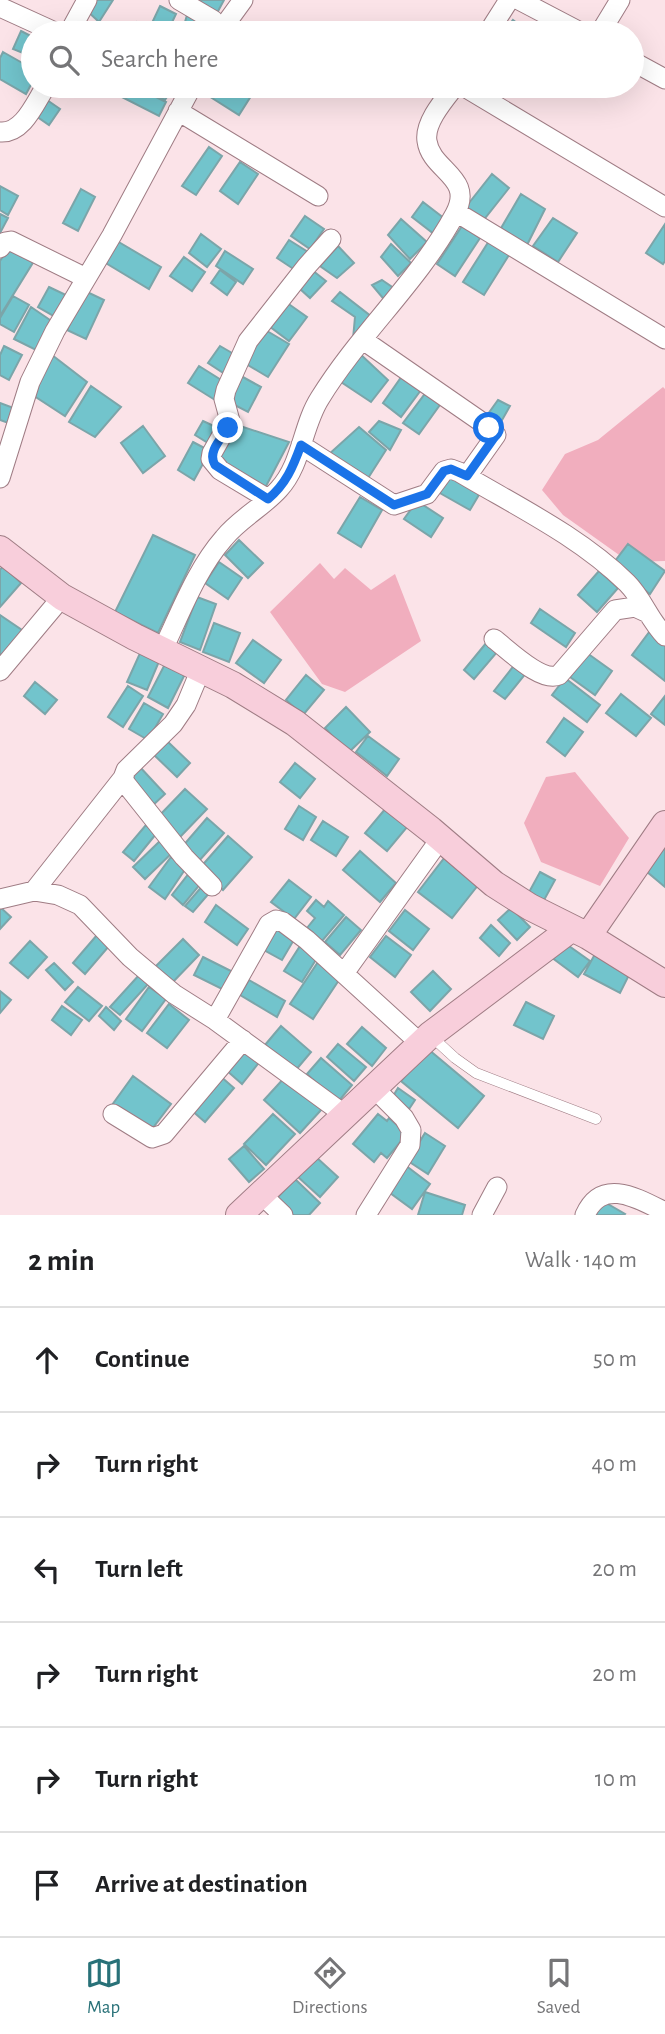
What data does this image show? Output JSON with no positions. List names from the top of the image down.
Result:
{
  "page": {
    "search": "Search here",
    "heading": ["2 min", "Walk · 140 m"],
    "list": [
      ["Continue", "50 m"],
      ["Turn right", "40 m"],
      ["Turn left", "20 m"],
      ["Turn right", "20 m"],
      ["Turn right", "10 m"],
      "Arrive at destination"
    ],
    "nav": ["Map", "Directions", "Saved"]
  }
}
